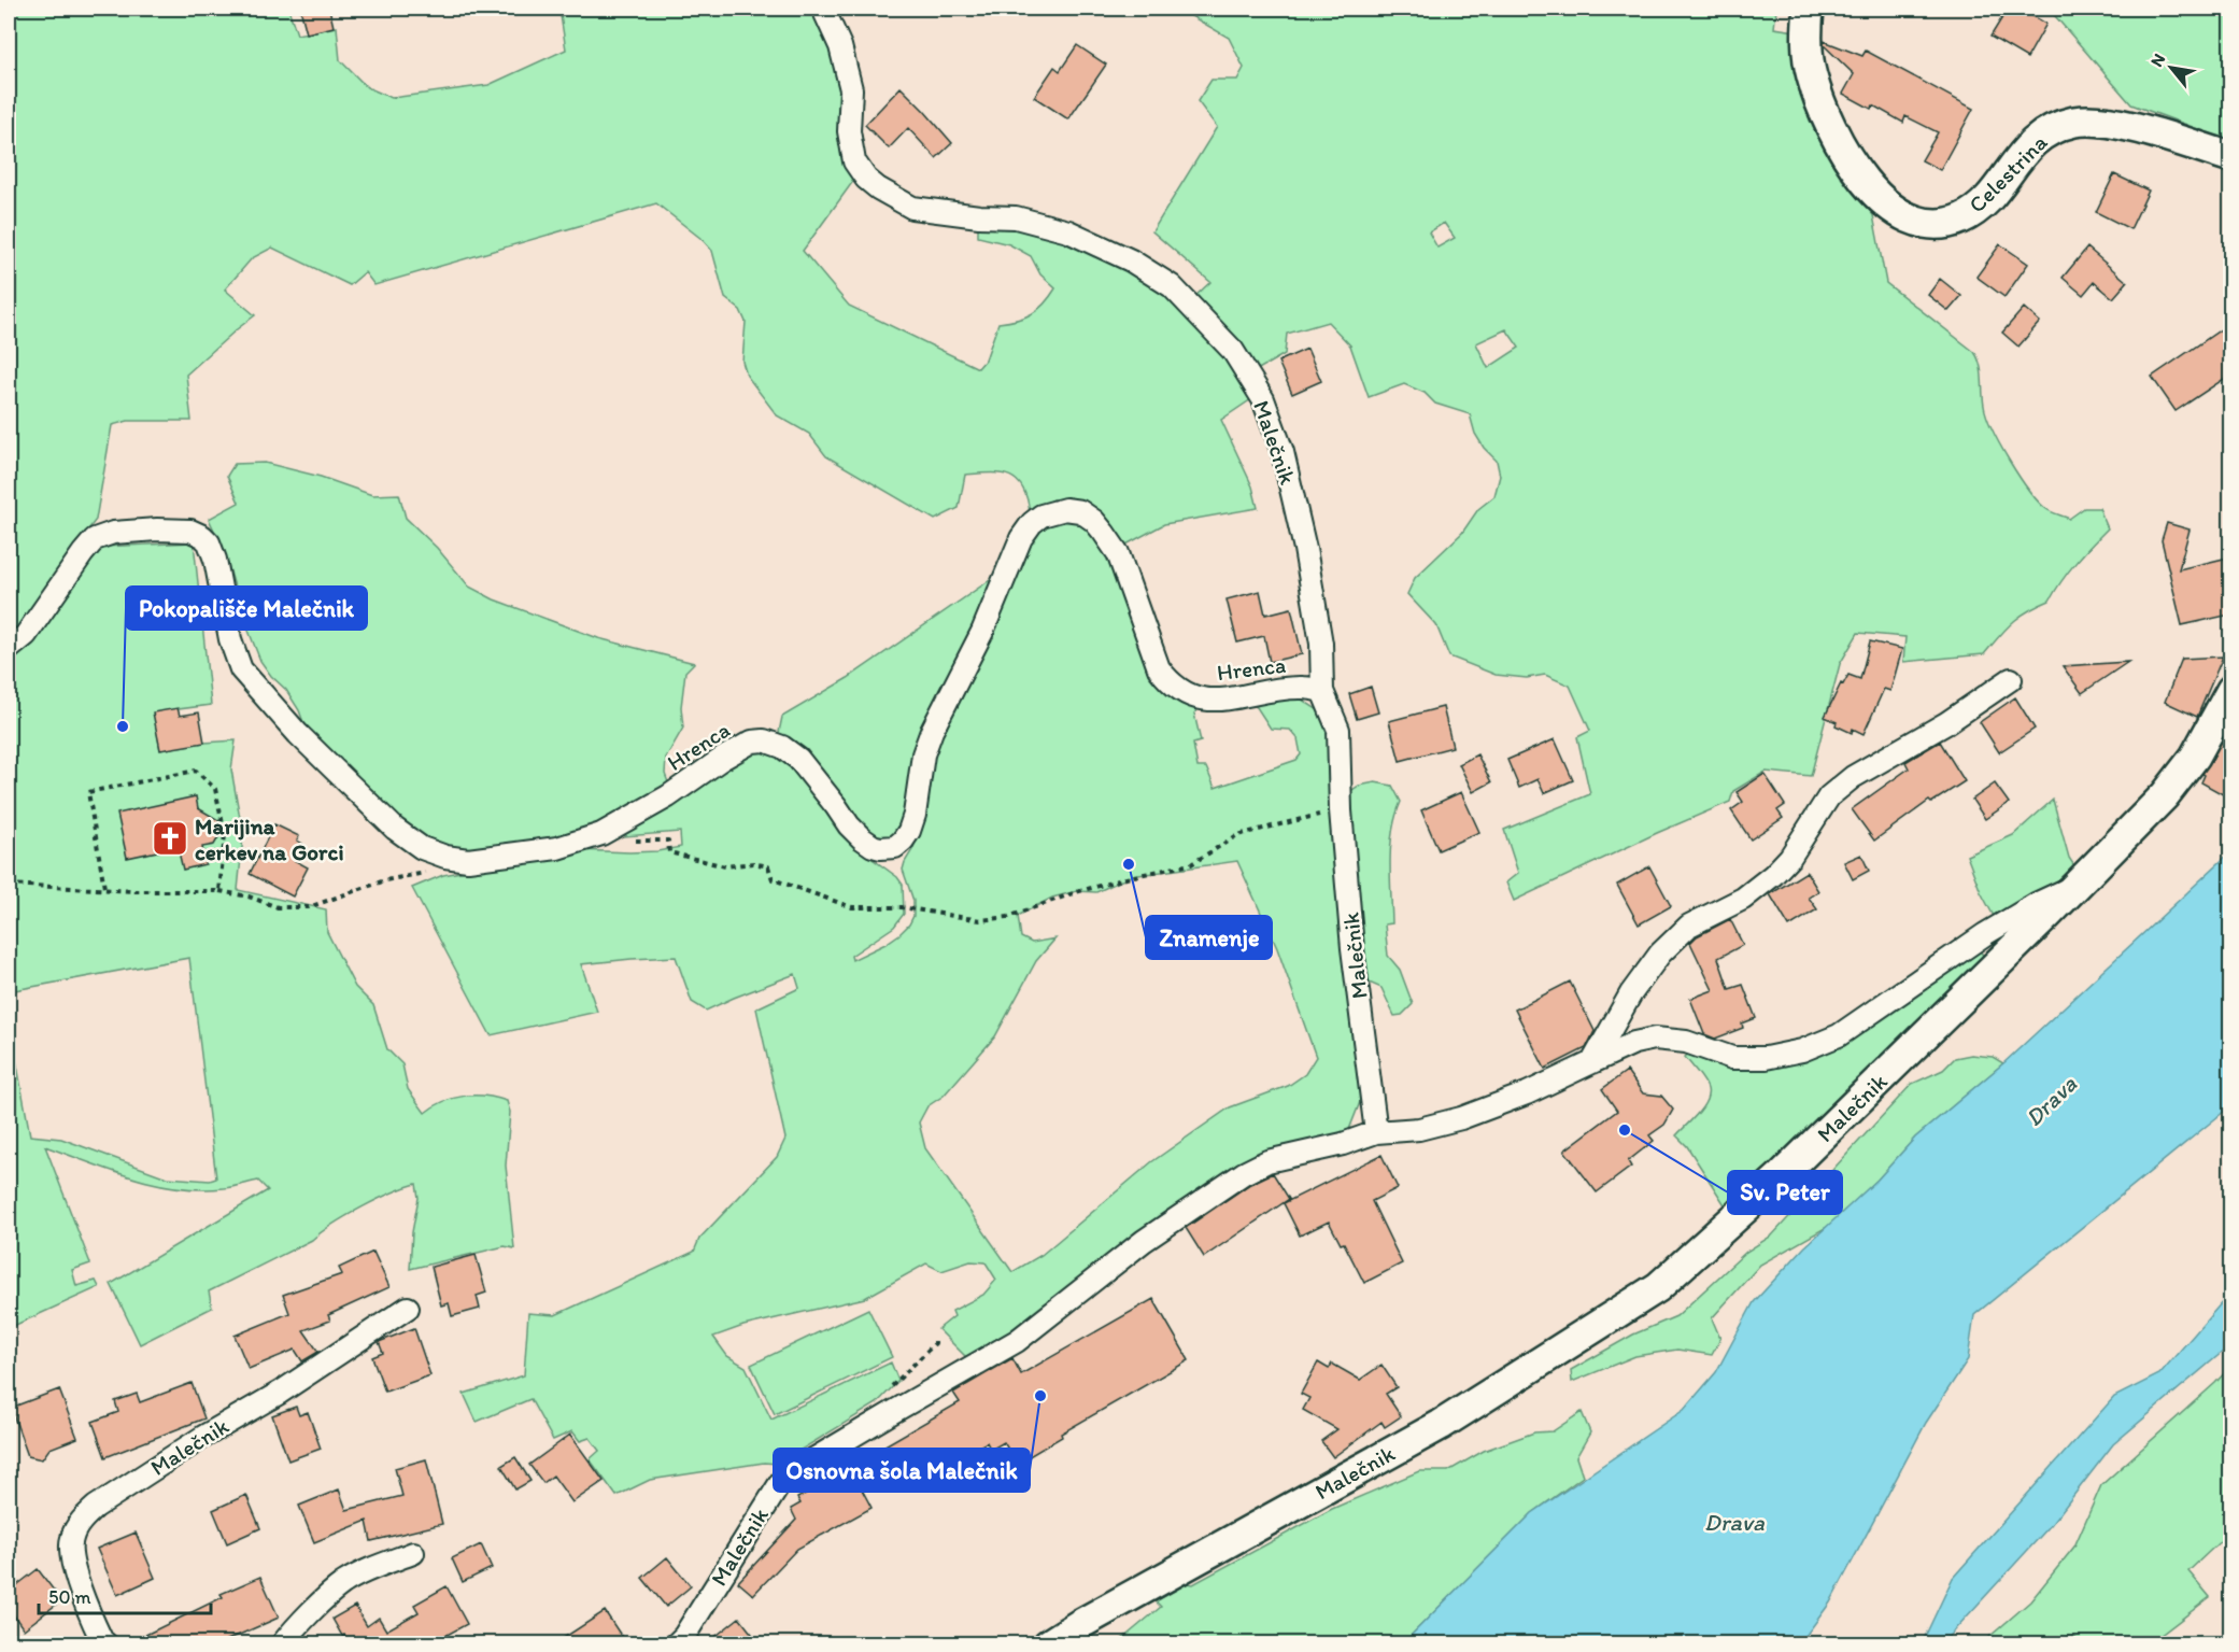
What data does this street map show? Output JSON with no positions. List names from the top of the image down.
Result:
{
  "streets": {
    "street": ["Celestrina", "Malečnik", "Hrenca"]
  },
  "crossings": [
    ["Malečnik", "Hrenca"]
  ],
  "water": ["Drava"],
  "places": {
    "other": [
      "Pokopališče Malečnik",
      "Znamenje",
      "Sv. Peter",
      "Osnovna šola Malečnik"
    ],
    "church": ["Marijina cerkev na Gorci"]
  },
  "scale_bar": "50 m",
  "north": "top left"
}
